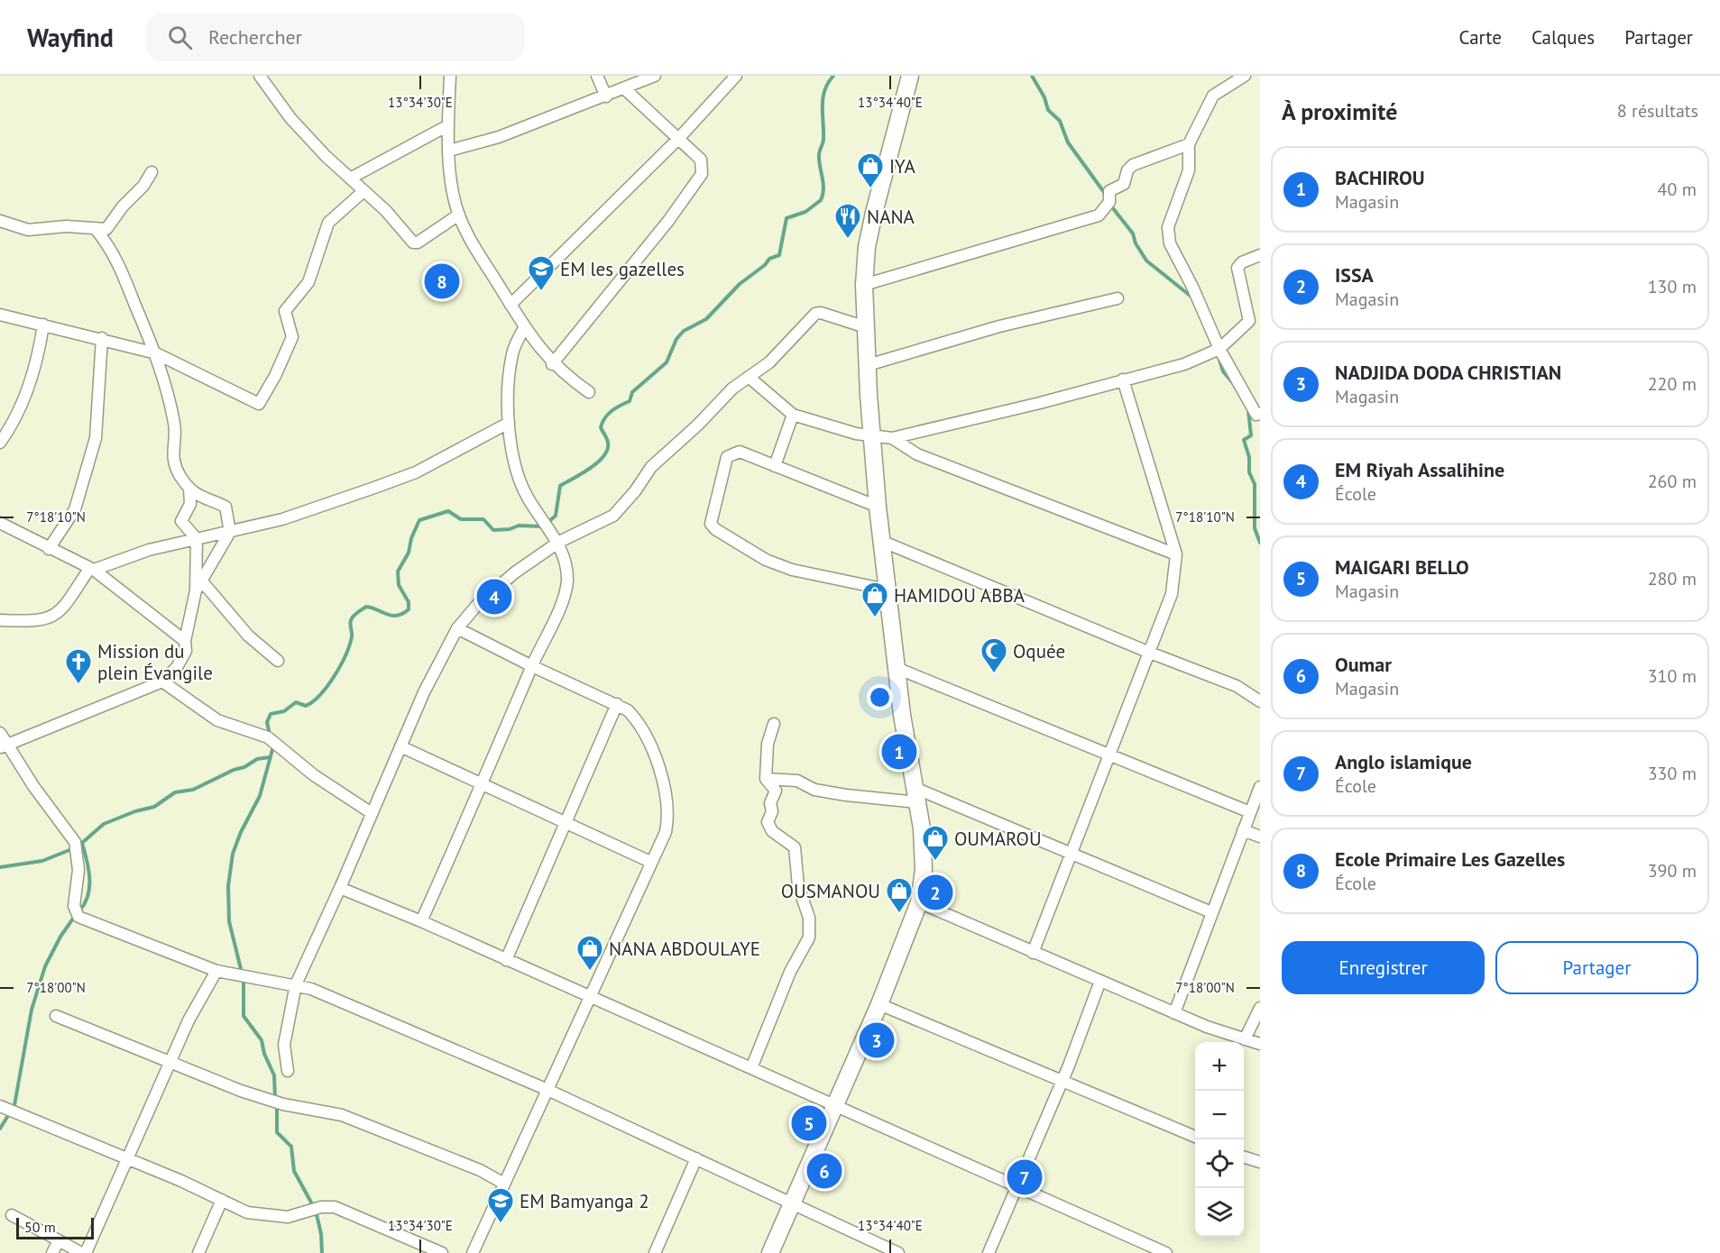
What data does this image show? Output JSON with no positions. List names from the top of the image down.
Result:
{
  "places": {
    "shop": [
      "IYA",
      "HAMIDOU ABBA",
      "OUMAROU",
      "OUSMANOU",
      "NANA ABDOULAYE"
    ],
    "restaurant": ["NANA"],
    "school or university": ["EM les gazelles", "EM Bamyanga 2"],
    "mosque": ["Oquée"],
    "church": ["Mission du plein Évangile"]
  },
  "scale_bar": "50 m",
  "page": {
    "header": "Wayfind",
    "search": "Rechercher",
    "nav": ["Carte", "Calques", "Partager"],
    "heading": ["À proximité", "8 résultats"],
    "list": [
      {
        "mark": "1",
        "name": "BACHIROU",
        "note": "Magasin",
        "value": "40 m"
      },
      {
        "mark": "2",
        "name": "ISSA",
        "note": "Magasin",
        "value": "130 m"
      },
      {
        "mark": "3",
        "name": "NADJIDA DODA CHRISTIAN",
        "note": "Magasin",
        "value": "220 m"
      },
      {
        "mark": "4",
        "name": "EM Riyah Assalihine",
        "note": "École",
        "value": "260 m"
      },
      {
        "mark": "5",
        "name": "MAIGARI BELLO",
        "note": "Magasin",
        "value": "280 m"
      },
      {
        "mark": "6",
        "name": "Oumar",
        "note": "Magasin",
        "value": "310 m"
      },
      {
        "mark": "7",
        "name": "Anglo islamique",
        "note": "École",
        "value": "330 m"
      },
      {
        "mark": "8",
        "name": "Ecole Primaire Les Gazelles",
        "note": "École",
        "value": "390 m"
      }
    ],
    "pins": [
      "8",
      "4",
      "1",
      "2",
      "3",
      "5",
      "6",
      "7"
    ],
    "buttons": ["Enregistrer", "Partager"],
    "map_buttons": ["+", "−"],
    "scale": "50 m"
  },
  "coordinates": [
    "13°34'30\"E",
    "13°34'40\"E",
    "7°18'10\"N",
    "7°18'00\"N"
  ]
}
